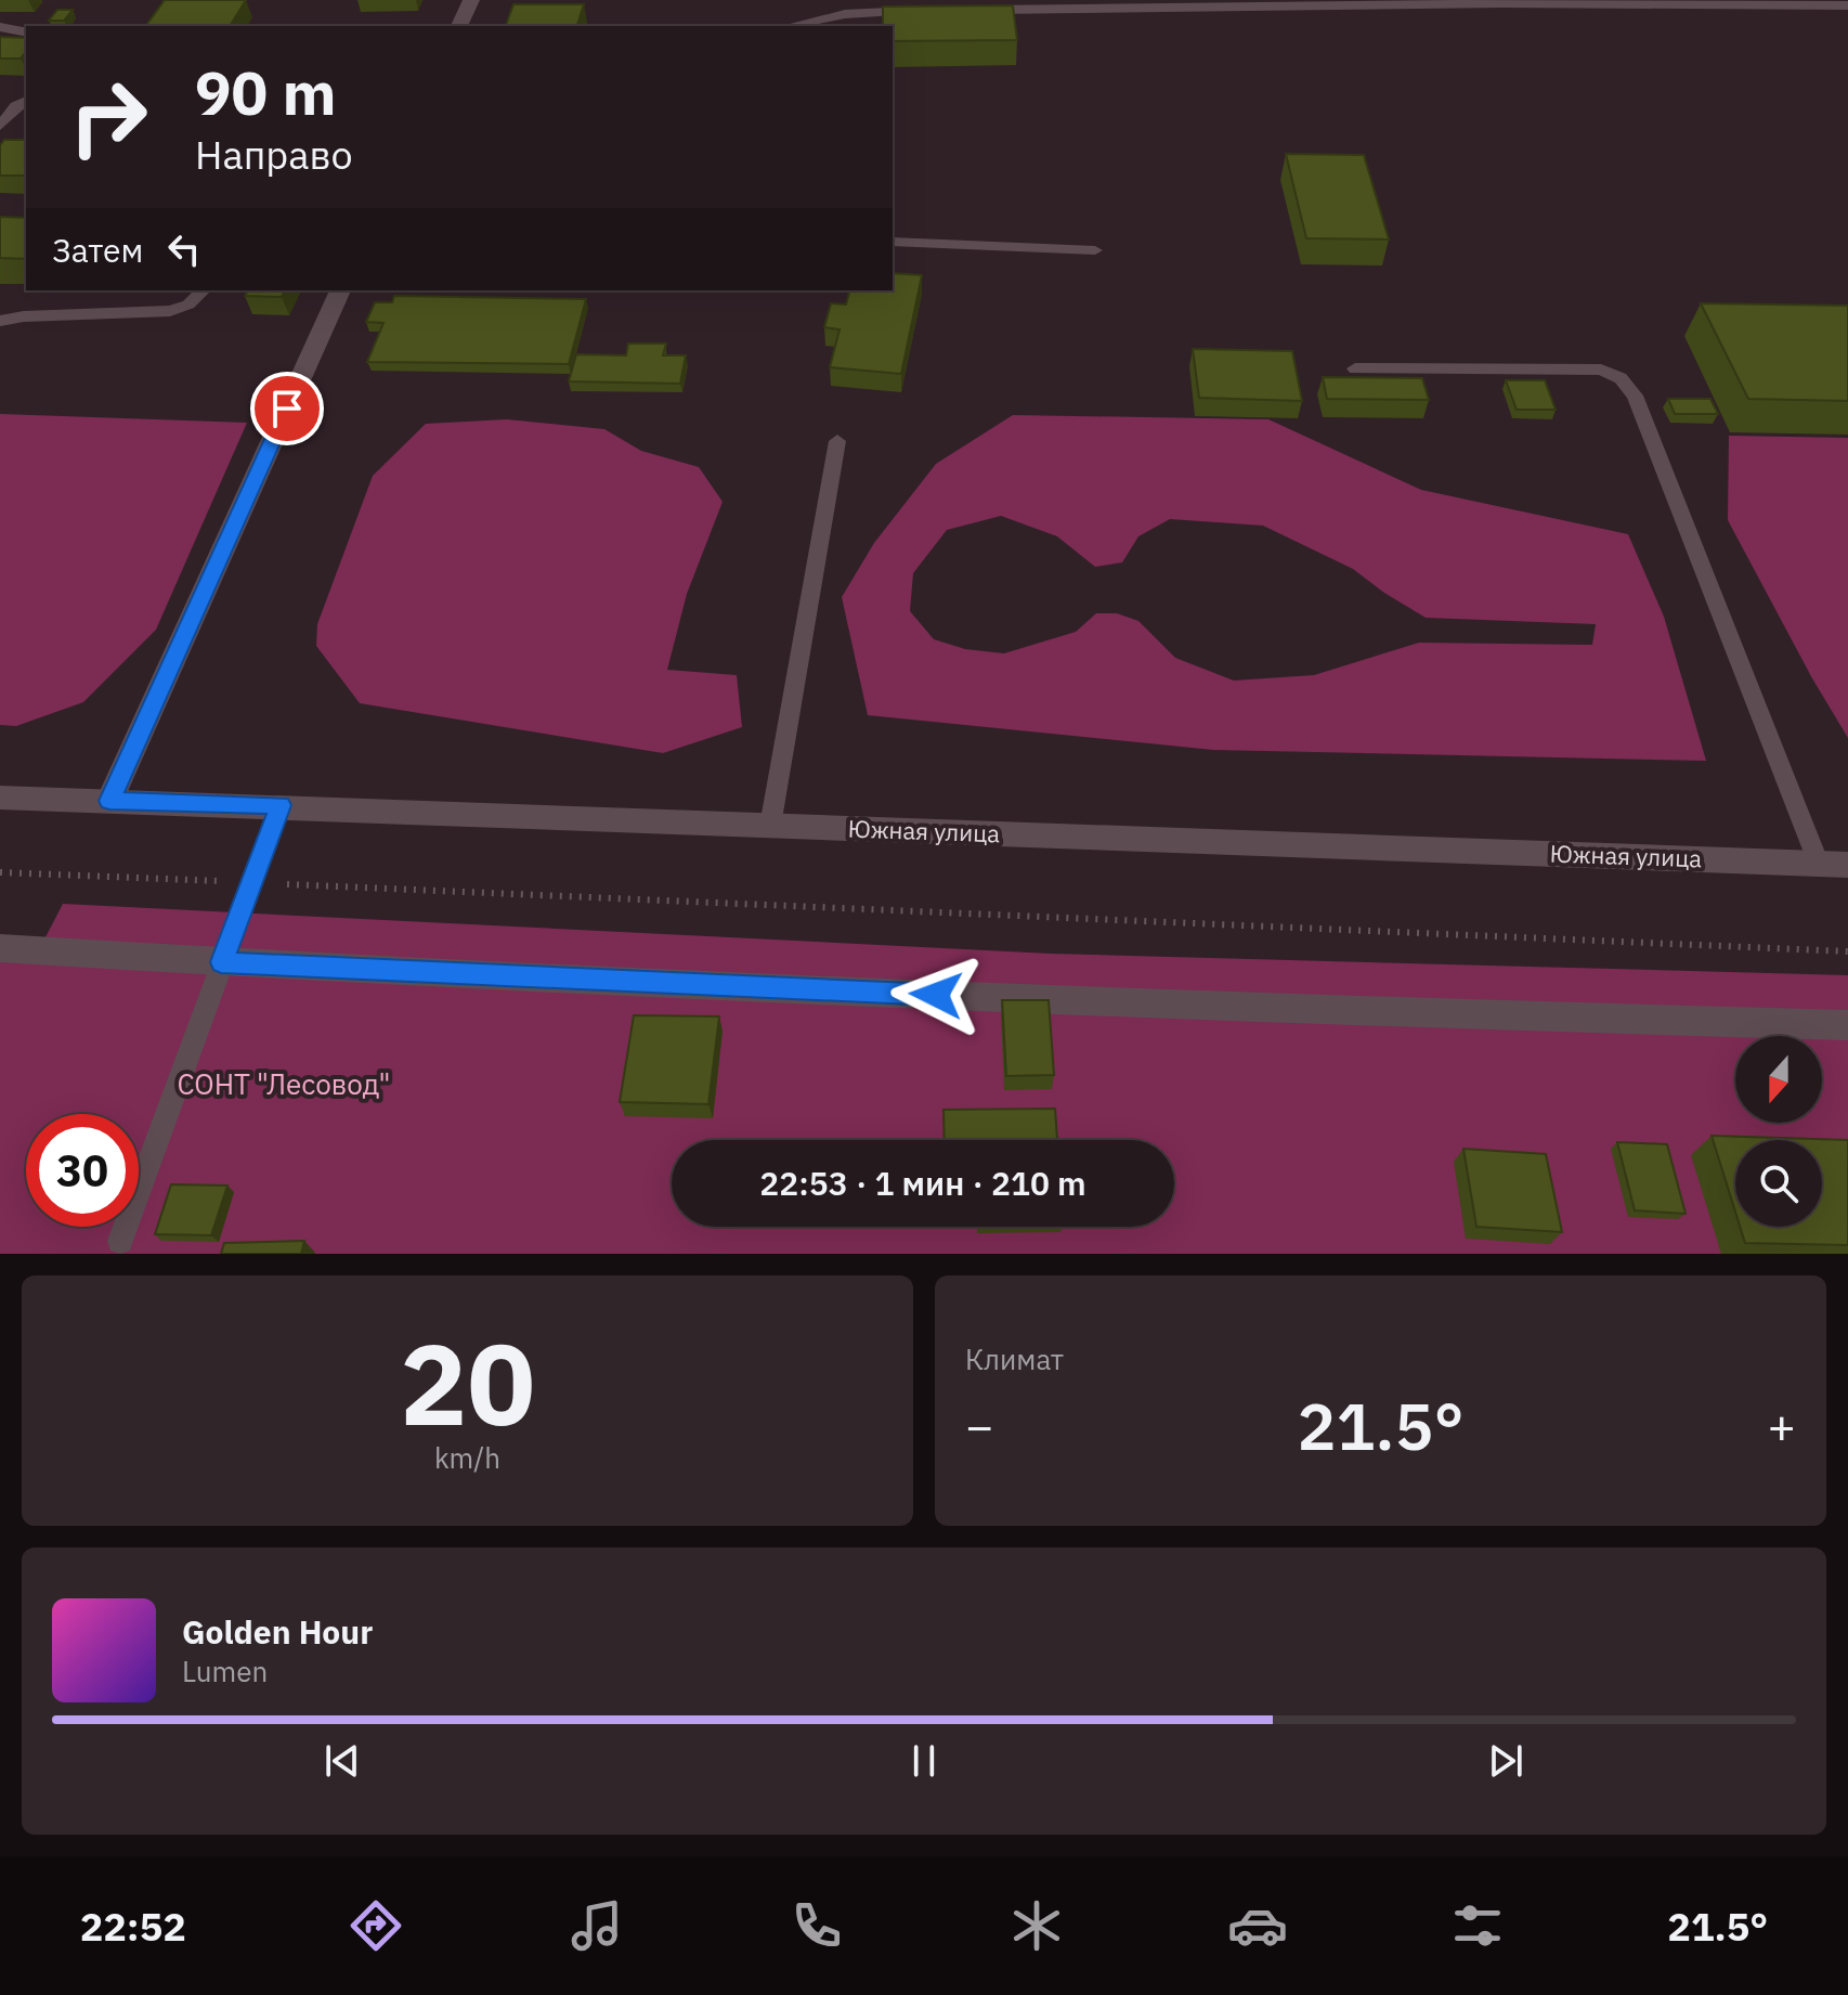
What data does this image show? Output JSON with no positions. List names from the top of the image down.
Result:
{
  "streets": {
    "street": ["Южная улица"]
  },
  "parks": ["СОНТ \"Лесовод\""],
  "north": "bottom",
  "page": {
    "turn": ["90 m", "Направо"],
    "then": "Затем",
    "limit": "30",
    "trip": "22:53 · 1 мин · 210 m",
    "tile": [
      ["20", "km/h"],
      "Климат"
    ],
    "heat": ["−", "21.5°", "+"],
    "song": ["Golden Hour", "Lumen"],
    "tabs": ["22:52", "21.5°"]
  }
}
